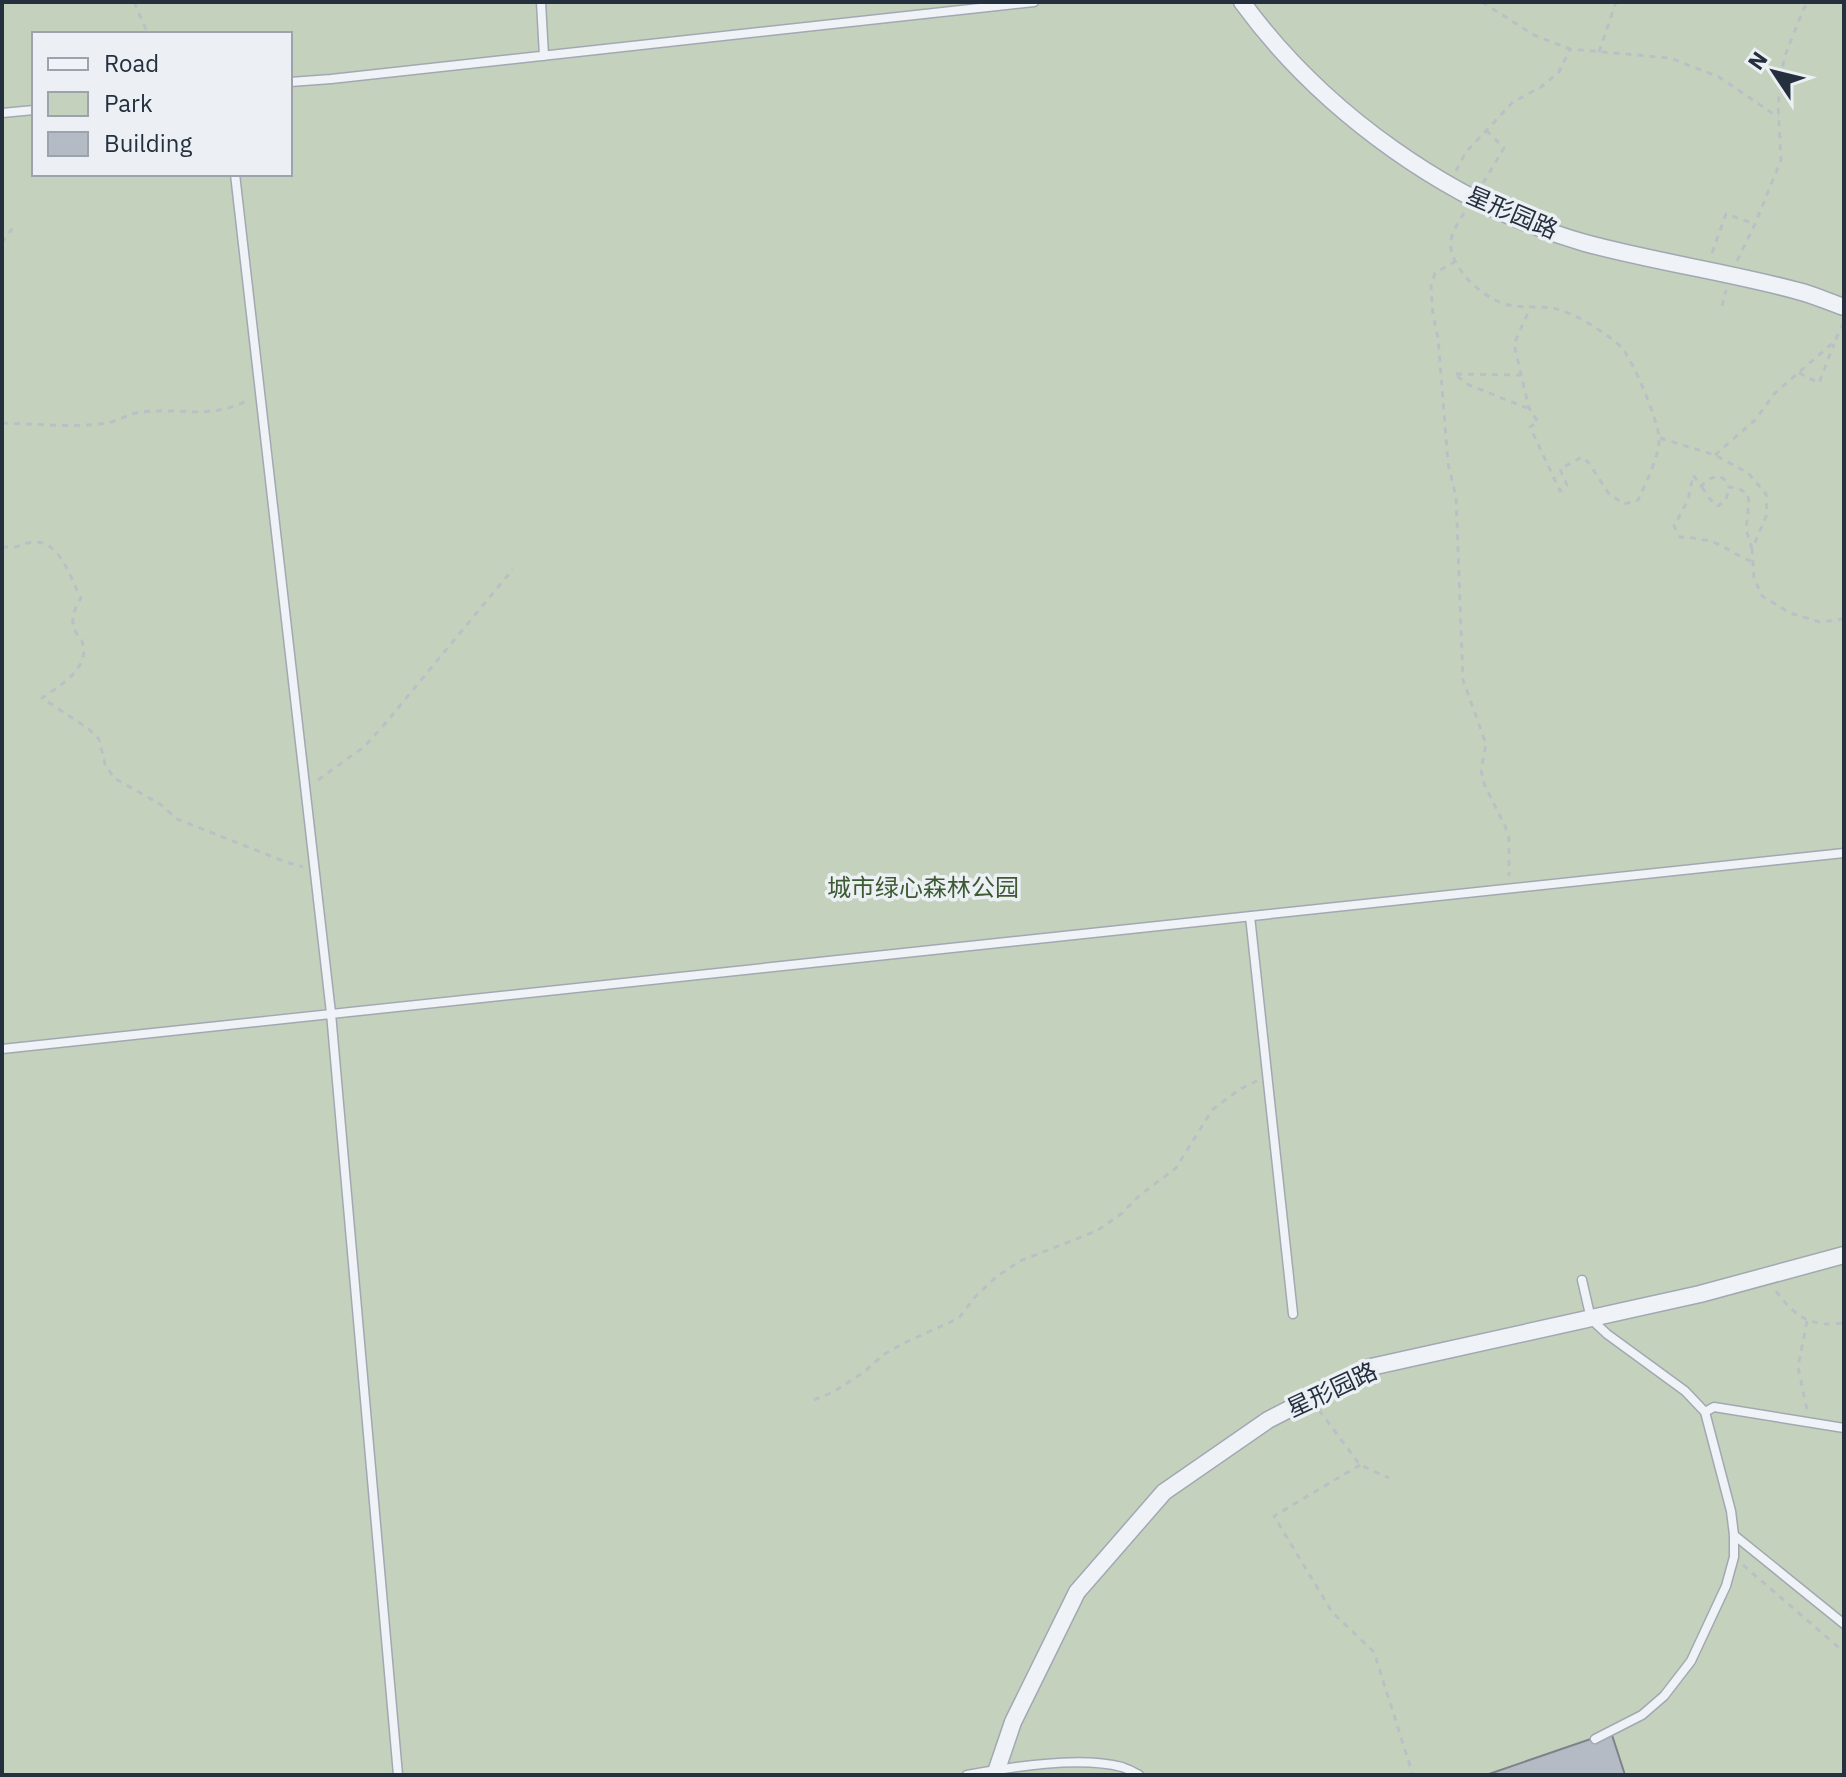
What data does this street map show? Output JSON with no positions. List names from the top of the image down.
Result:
{
  "streets": {
    "street": ["星形园路"]
  },
  "parks": ["城市绿心森林公园"],
  "legend": ["Road", "Park", "Building"],
  "north": "top left"
}
